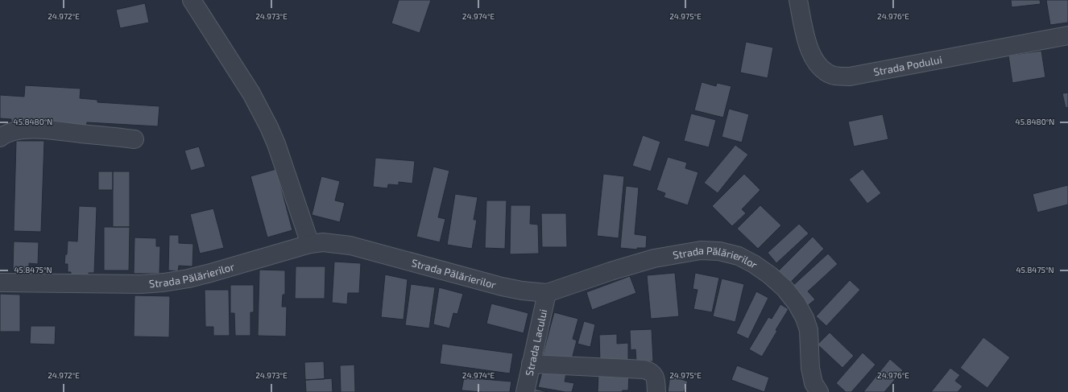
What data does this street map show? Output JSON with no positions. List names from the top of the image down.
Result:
{
  "streets": {
    "street": ["Strada Podului", "Strada Pălărierilor", "Strada Lacului"]
  },
  "crossings": [
    ["Strada Pălărierilor", "Strada Lacului"]
  ],
  "coordinates": [
    "24.972°E",
    "24.973°E",
    "24.974°E",
    "24.975°E",
    "24.976°E",
    "45.8480°N",
    "45.8475°N"
  ]
}
